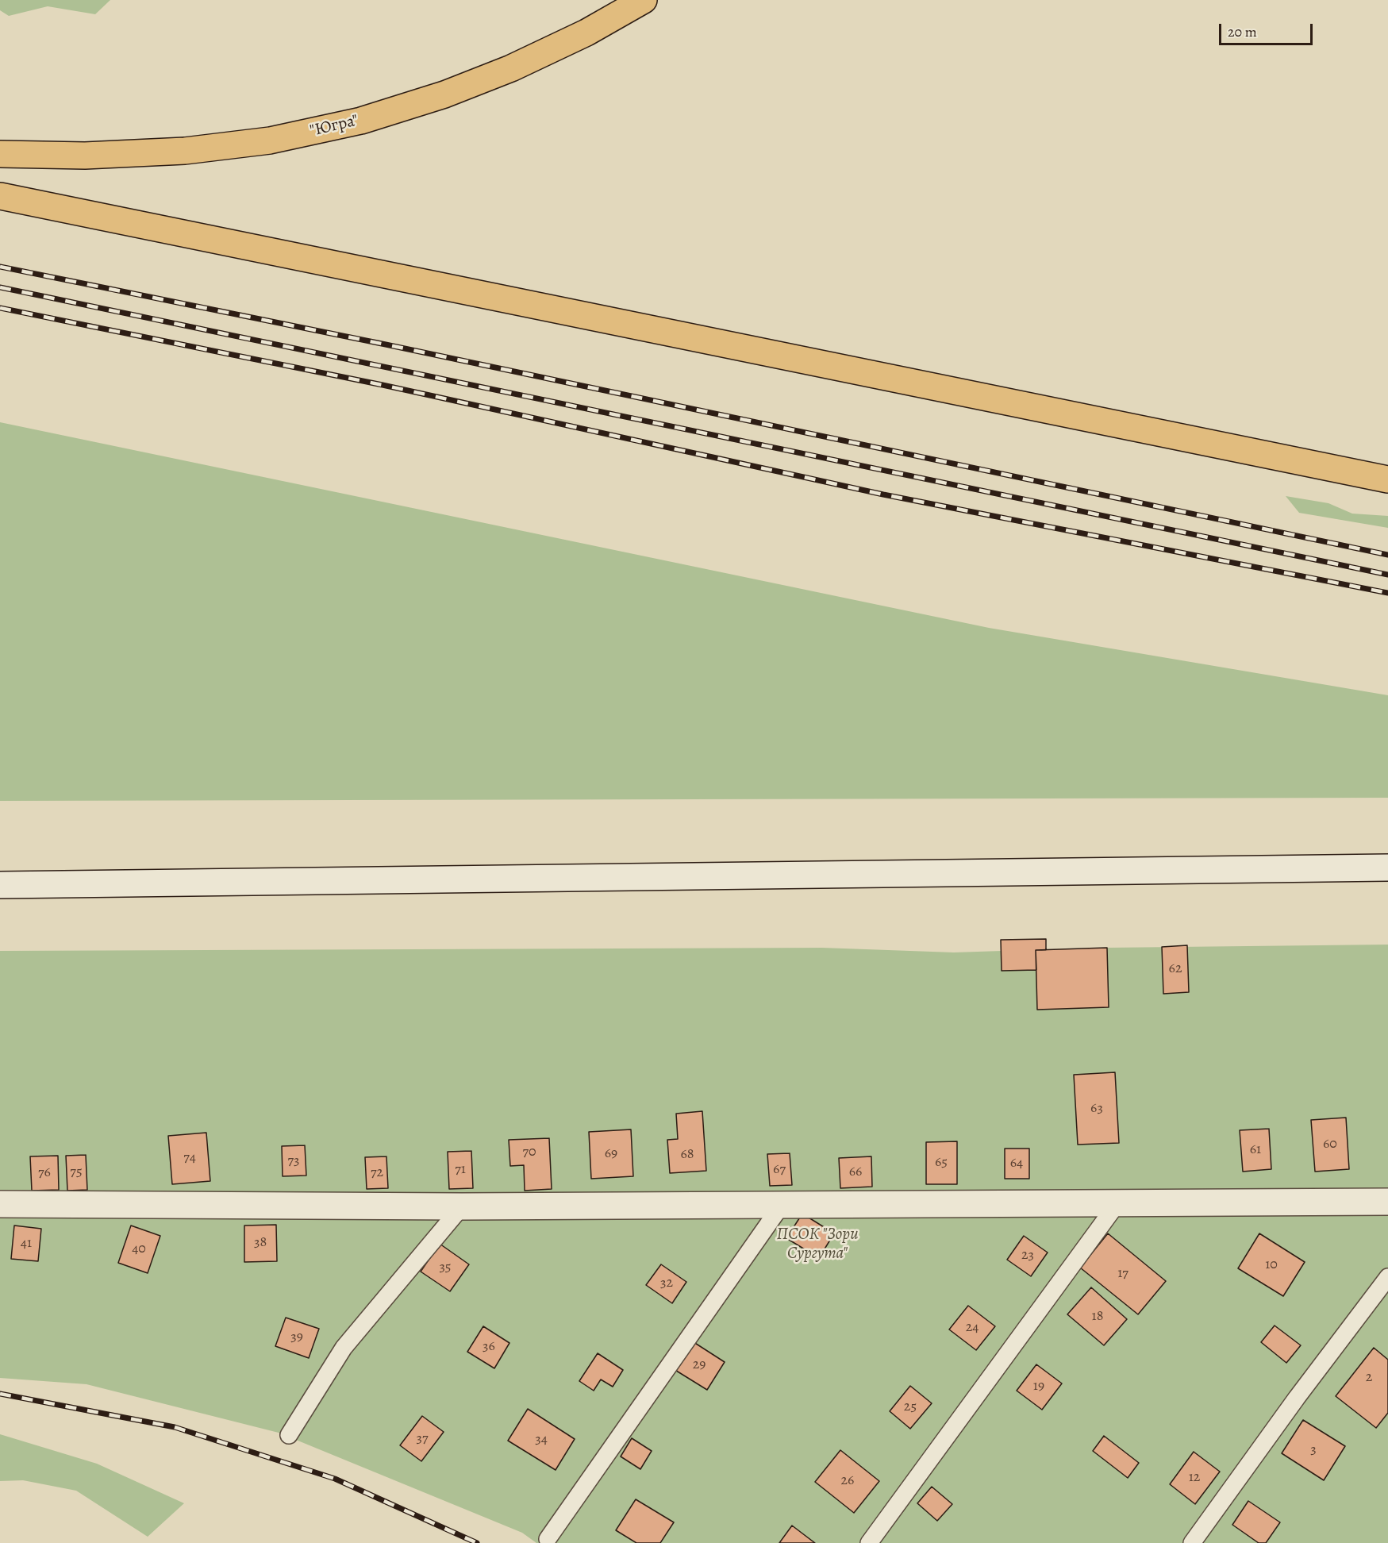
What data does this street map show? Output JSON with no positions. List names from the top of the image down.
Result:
{
  "streets": {
    "highway": ["\"Югра\""]
  },
  "parks": ["ПСОК \"Зори Сургута\""],
  "house_numbers": [
    "62",
    "63",
    "60",
    "61",
    "70",
    "69",
    "68",
    "74",
    "73",
    "65",
    "64",
    "71",
    "67",
    "75",
    "66",
    "76",
    "72",
    "38",
    "41",
    "40",
    "23",
    "10",
    "35",
    "17",
    "32",
    "18",
    "24",
    "39",
    "36",
    "29",
    "2",
    "19",
    "25",
    "37",
    "34",
    "3",
    "12",
    "26"
  ],
  "scale_bar": "20 m"
}
